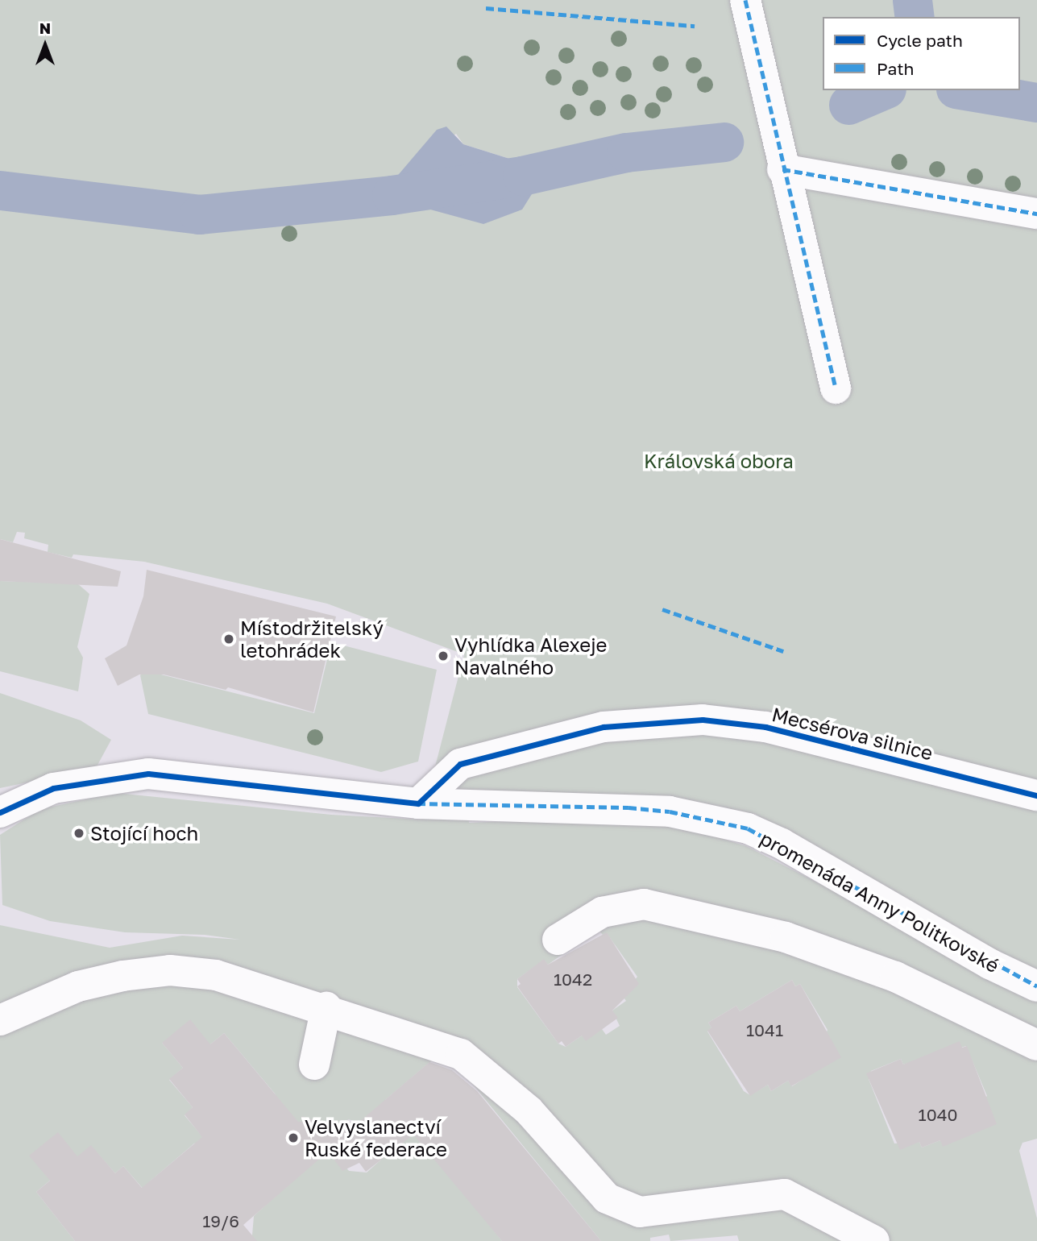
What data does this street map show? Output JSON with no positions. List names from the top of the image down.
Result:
{
  "streets": {
    "street": ["Mecsérova silnice", "promenáda Anny Politkovské"]
  },
  "crossings": [
    ["Mecsérova silnice", "promenáda Anny Politkovské"]
  ],
  "parks": ["Královská obora"],
  "places": [
    "Místodržitelský letohrádek",
    "Vyhlídka Alexeje Navalného",
    "Stojící hoch",
    "Velvyslanectví Ruské federace"
  ],
  "house_numbers": [
    "1042",
    "1041",
    "1040",
    "19/6"
  ],
  "legend": ["Cycle path", "Path"],
  "north": "top"
}
